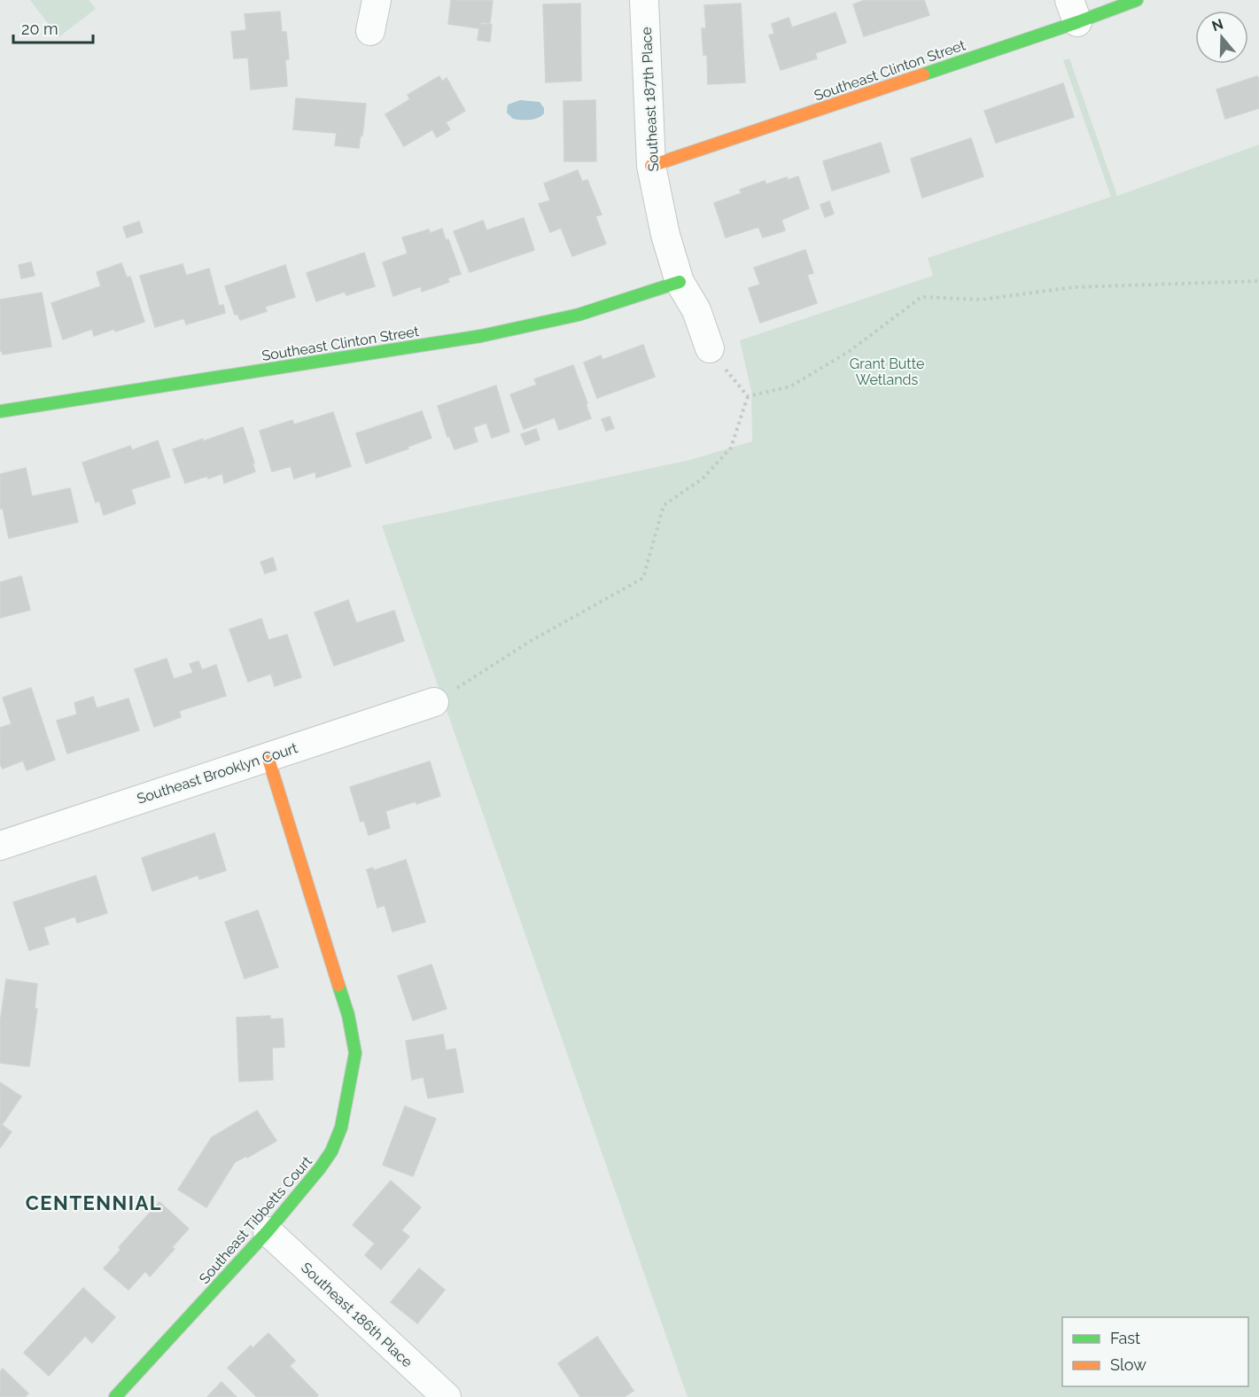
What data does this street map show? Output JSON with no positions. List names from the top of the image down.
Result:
{
  "streets": {
    "street": [
      "Southeast Clinton Street",
      "Southeast 187th Place",
      "Southeast Brooklyn Court",
      "Southeast Tibbetts Court",
      "Southeast 186th Place"
    ]
  },
  "crossings": [
    ["Southeast Clinton Street", "Southeast 187th Place"],
    ["Southeast Brooklyn Court", "Southeast Tibbetts Court"],
    ["Southeast Tibbetts Court", "Southeast 186th Place"]
  ],
  "districts": ["CENTENNIAL"],
  "parks": ["Grant Butte Wetlands"],
  "legend": ["Fast", "Slow"],
  "scale_bar": "20 m",
  "north": "top"
}
